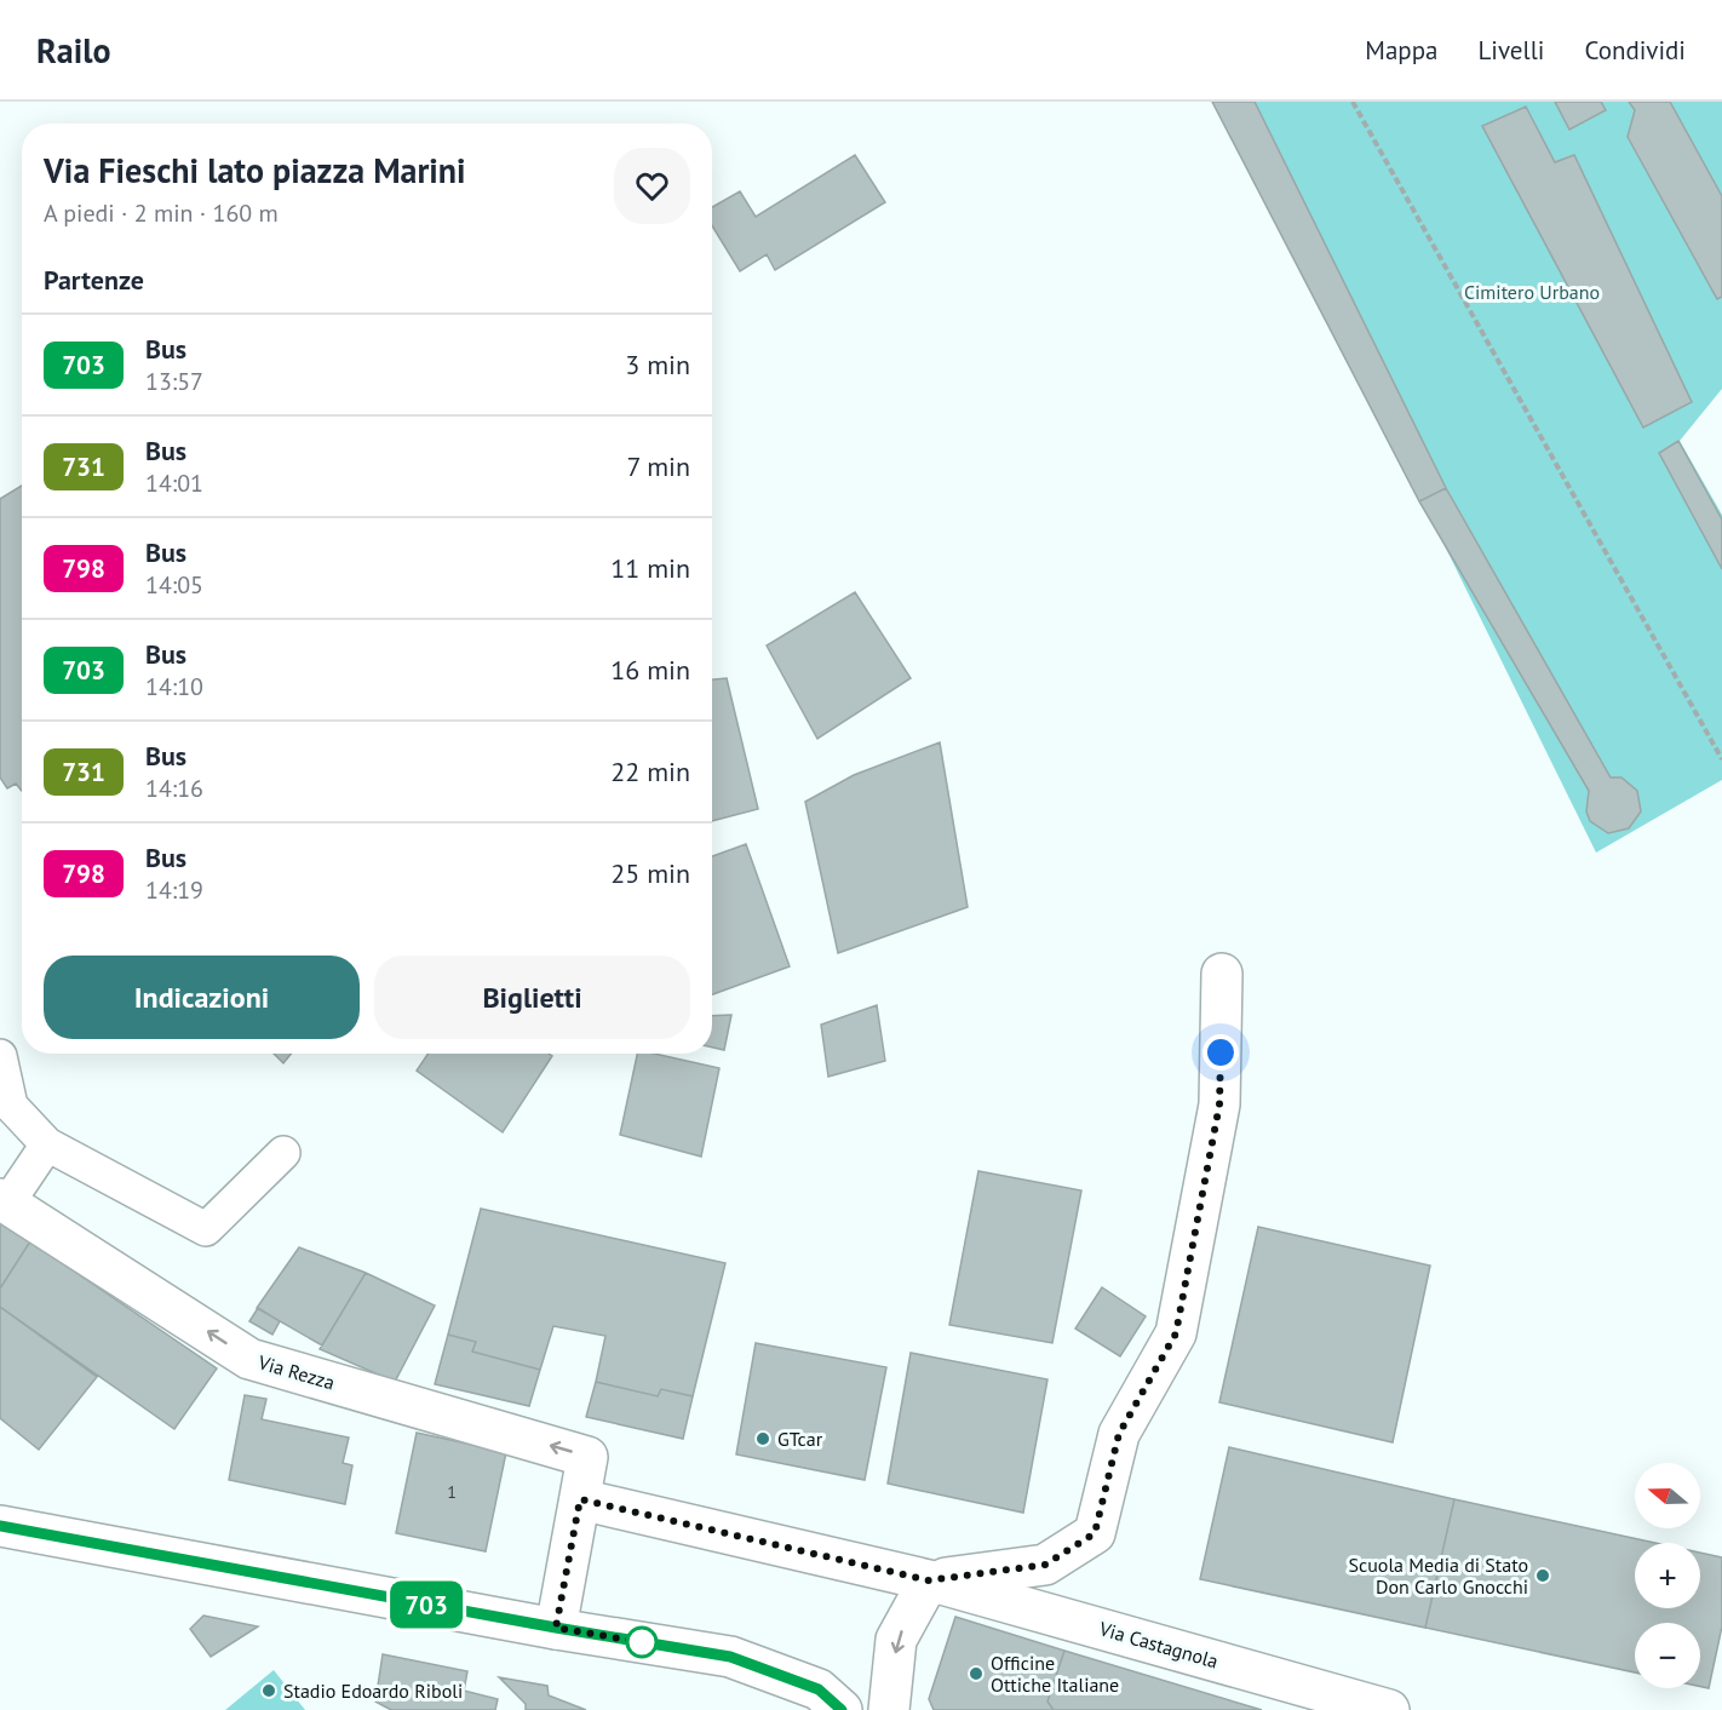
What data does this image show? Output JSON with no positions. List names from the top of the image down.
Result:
{
  "streets": {
    "street": ["Via Rezza", "Via Castagnola"]
  },
  "crossings": [
    ["Via Rezza", "Via Castagnola"]
  ],
  "parks": ["Cimitero Urbano"],
  "places": [
    "GTcar",
    "Scuola Media di Stato Don Carlo Gnocchi",
    "Officine Ottiche Italiane",
    "Stadio Edoardo Riboli"
  ],
  "lines": ["bus line 703"],
  "house_numbers": ["1"],
  "north": "left",
  "page": {
    "header": "Railo",
    "nav": ["Mappa", "Livelli", "Condividi"],
    "on_map": "703",
    "heading": [
      ["Via Fieschi lato piazza Marini", "A piedi · 2 min · 160 m"],
      "Partenze"
    ],
    "list": [
      {
        "mark": "703",
        "name": "Bus",
        "note": "13:57",
        "value": "3 min"
      },
      {
        "mark": "731",
        "name": "Bus",
        "note": "14:01",
        "value": "7 min"
      },
      {
        "mark": "798",
        "name": "Bus",
        "note": "14:05",
        "value": "11 min"
      },
      {
        "mark": "703",
        "name": "Bus",
        "note": "14:10",
        "value": "16 min"
      },
      {
        "mark": "731",
        "name": "Bus",
        "note": "14:16",
        "value": "22 min"
      },
      {
        "mark": "798",
        "name": "Bus",
        "note": "14:19",
        "value": "25 min"
      }
    ],
    "buttons": ["Indicazioni", "Biglietti"],
    "map_buttons": ["+", "−"]
  }
}
